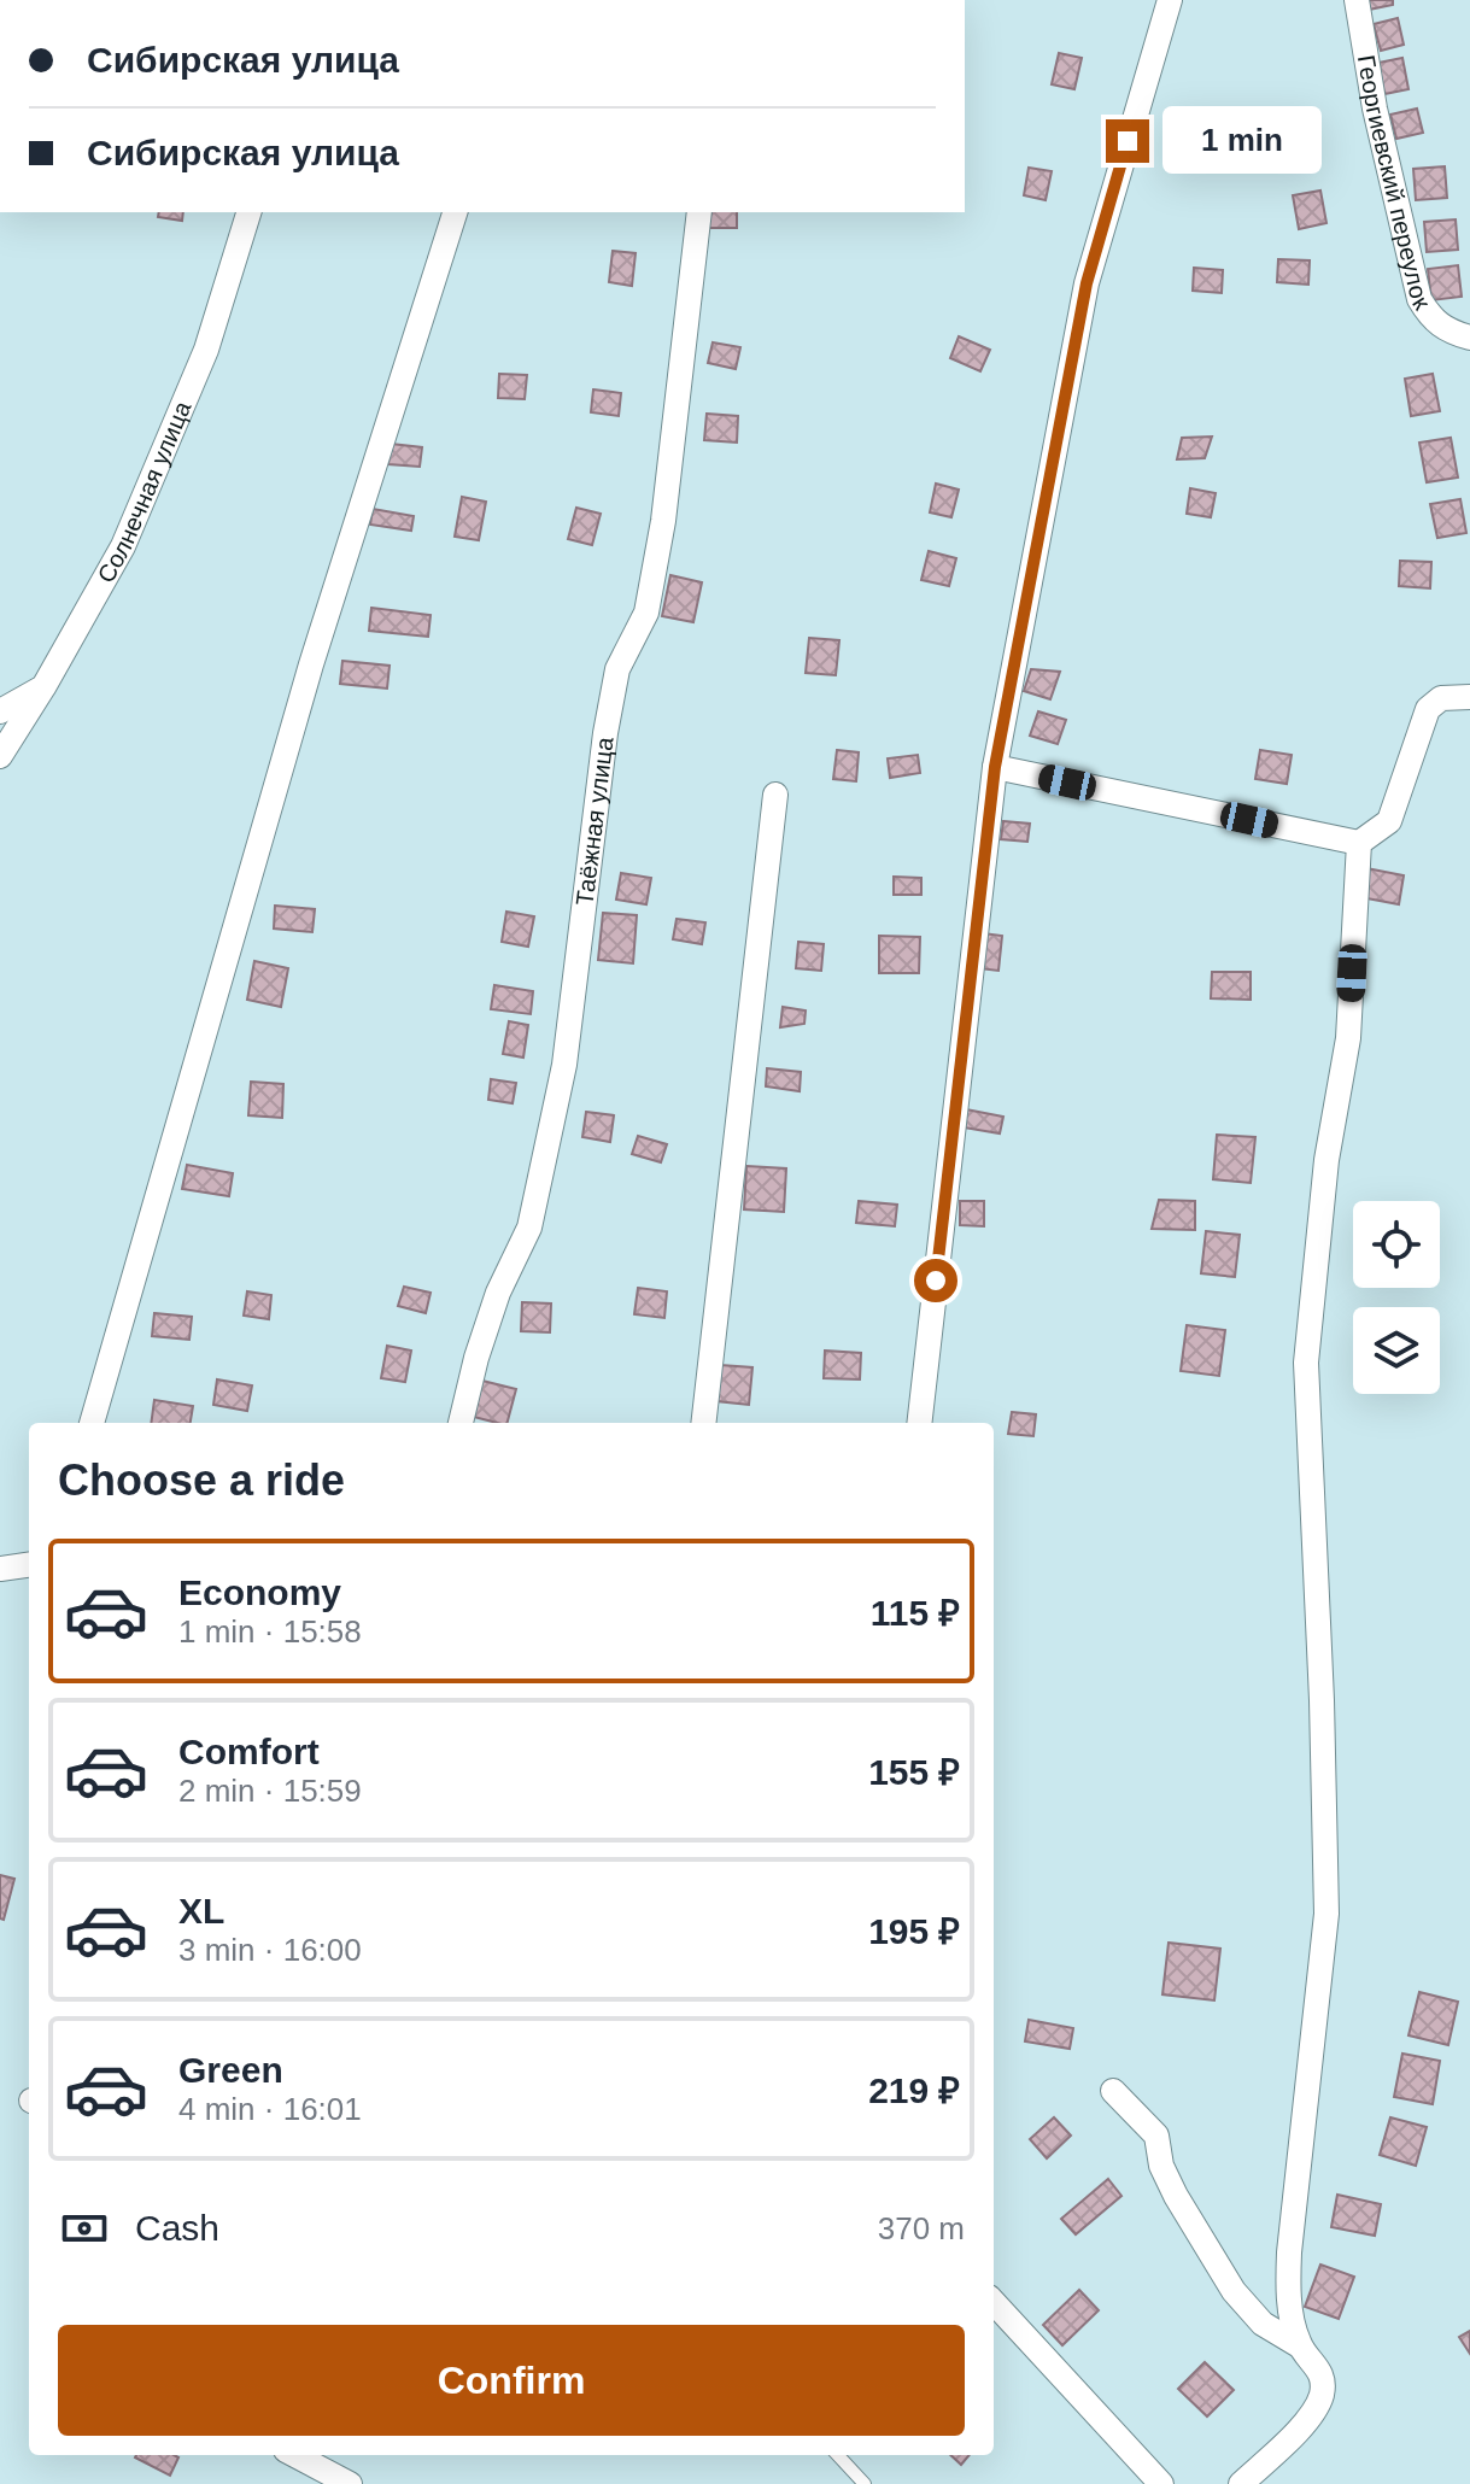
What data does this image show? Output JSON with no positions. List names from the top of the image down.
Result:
{
  "streets": {
    "street": ["Георгиевский переулок", "Солнечная улица", "Таёжная улица"]
  },
  "page": {
    "banner": ["Сибирская улица", "Сибирская улица"],
    "bubble": "1 min",
    "heading": "Choose a ride",
    "list": [
      {
        "name": "Economy",
        "note": "1 min · 15:58",
        "value": "115 ₽"
      },
      {
        "name": "Comfort",
        "note": "2 min · 15:59",
        "value": "155 ₽"
      },
      {
        "name": "XL",
        "note": "3 min · 16:00",
        "value": "195 ₽"
      },
      {
        "name": "Green",
        "note": "4 min · 16:01",
        "value": "219 ₽"
      }
    ],
    "pay": ["Cash", "370 m"],
    "buttons": "Confirm"
  }
}
